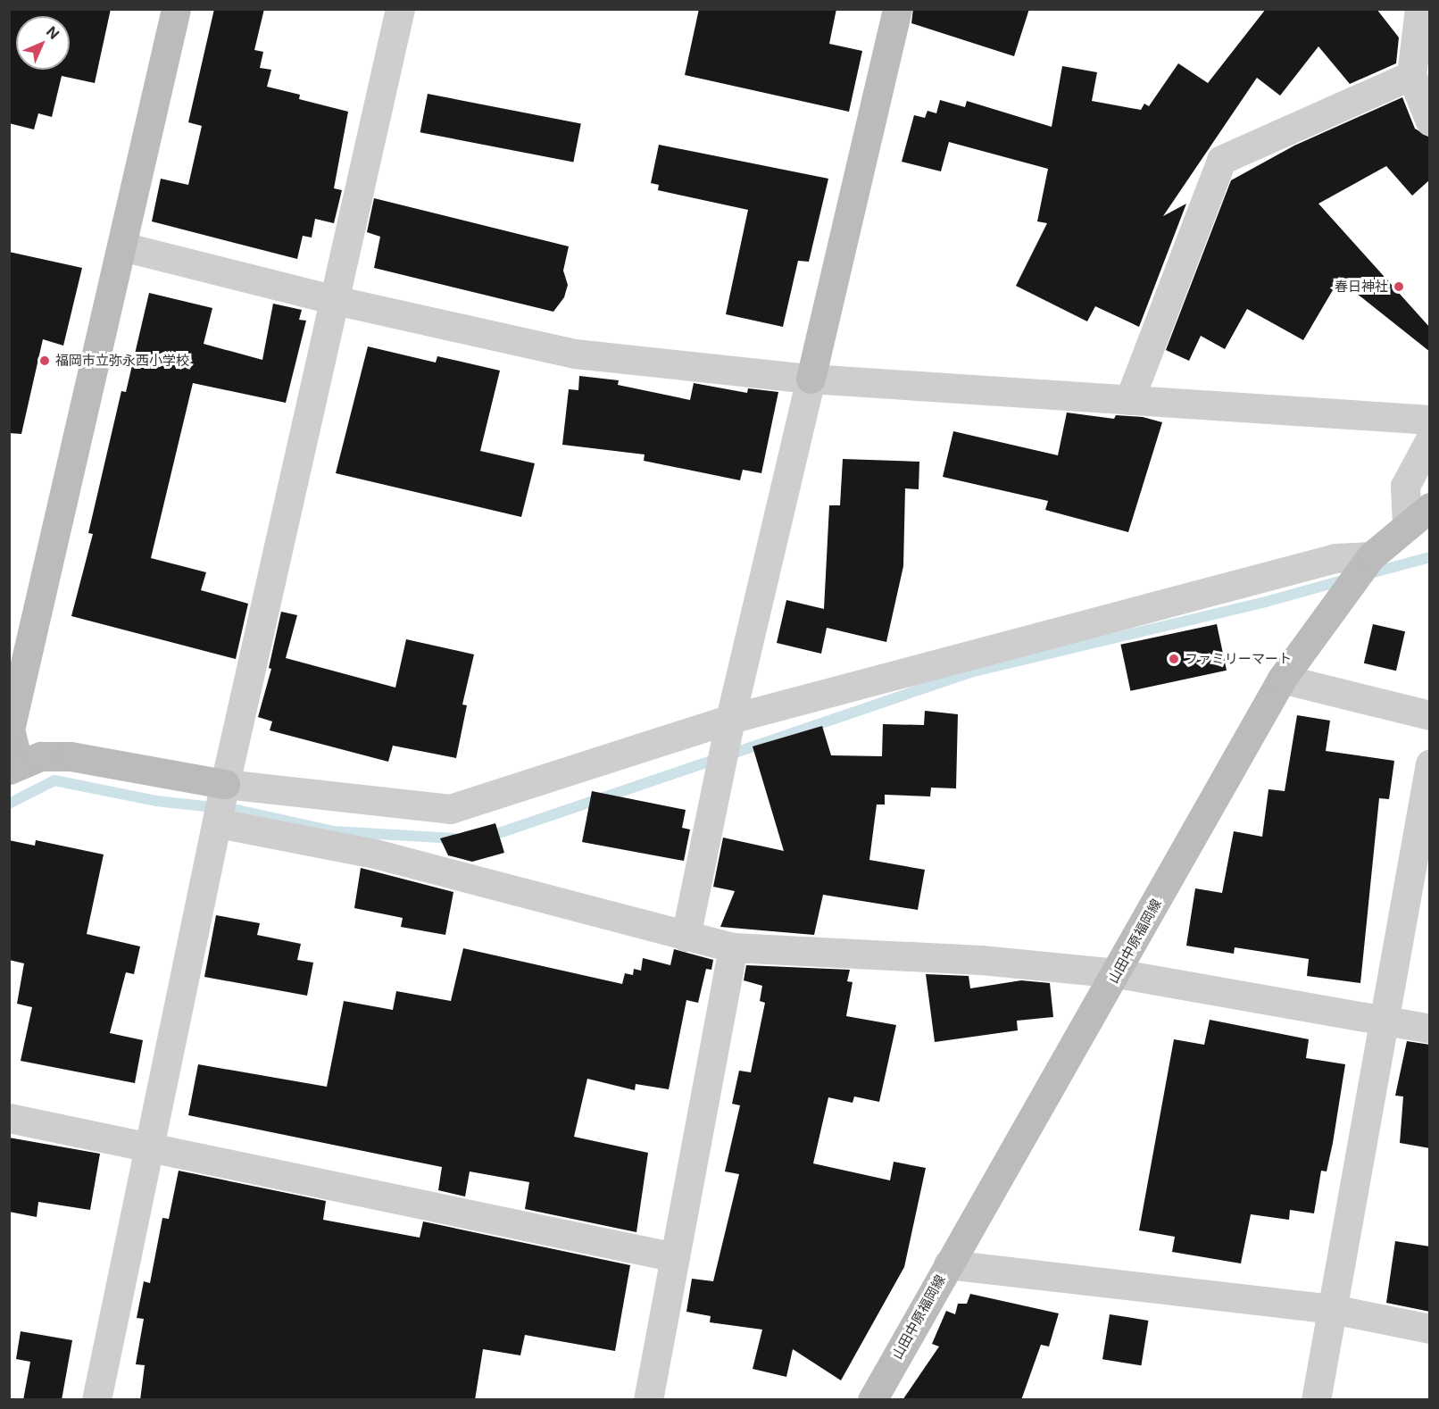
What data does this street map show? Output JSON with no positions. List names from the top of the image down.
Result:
{
  "streets": {
    "street": ["山田中原福岡線"]
  },
  "places": ["春日神社", "福岡市立弥永西小学校", "ファミリーマート"],
  "north": "top right"
}
